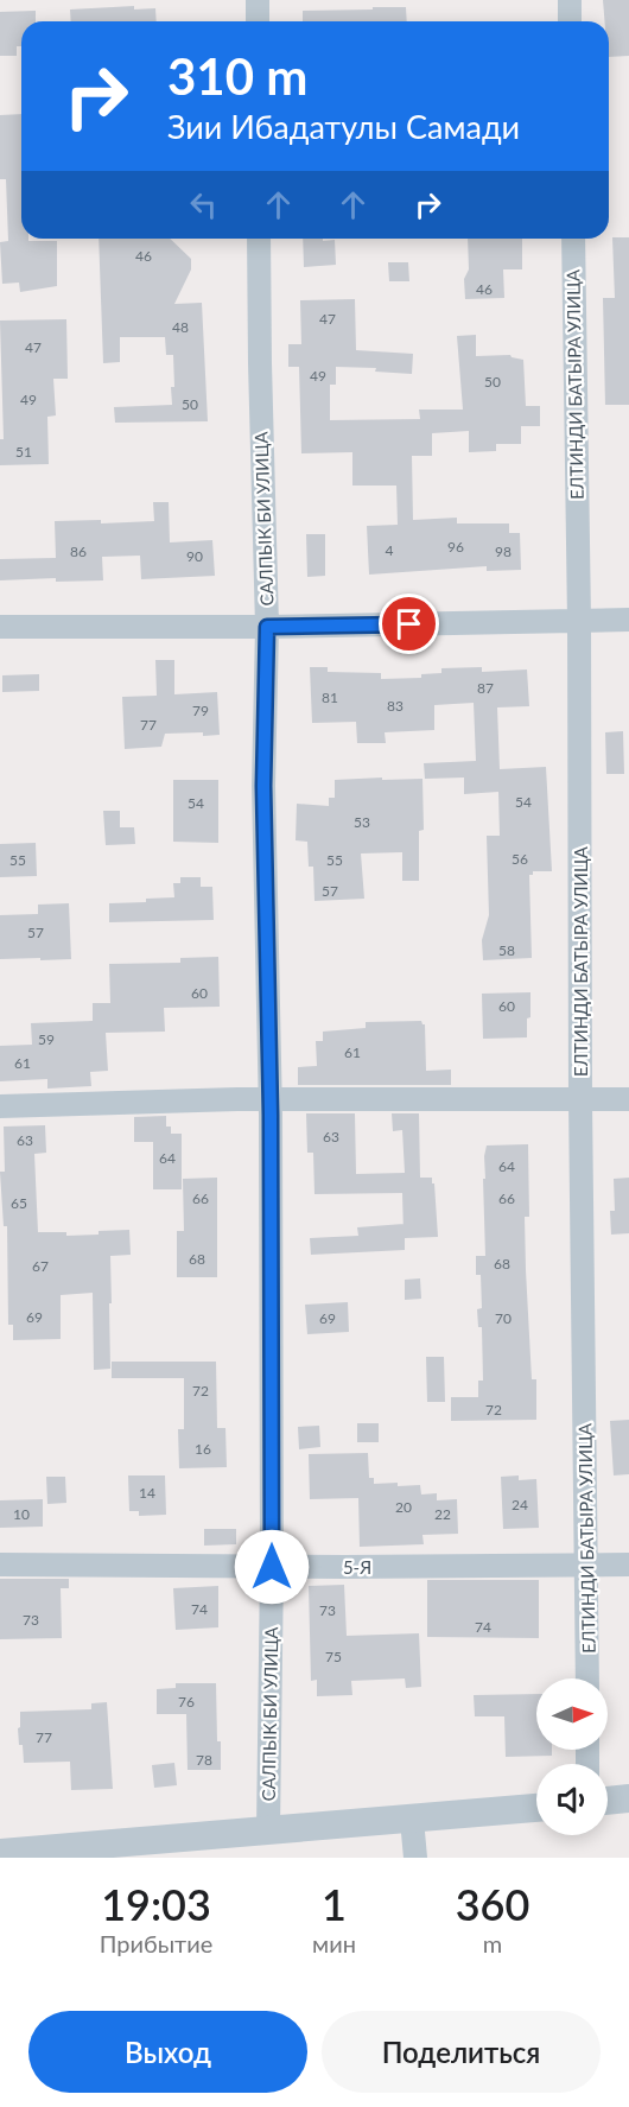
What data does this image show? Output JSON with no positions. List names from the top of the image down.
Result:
{
  "streets": {
    "street": ["ЕЛТИНДИ БАТЫРА УЛИЦА", "САЛПЫК БИ УЛИЦА", "5-Я"]
  },
  "crossings": [
    ["ЕЛТИНДИ БАТЫРА УЛИЦА", "5-Я"],
    ["САЛПЫК БИ УЛИЦА", "5-Я"]
  ],
  "house_numbers": [
    "46",
    "46",
    "47",
    "48",
    "47",
    "49",
    "50",
    "49",
    "50",
    "51",
    "96",
    "4",
    "86",
    "98",
    "90",
    "87",
    "81",
    "83",
    "79",
    "77",
    "54",
    "54",
    "53",
    "56",
    "55",
    "55",
    "57",
    "57",
    "58",
    "60",
    "60",
    "59",
    "61",
    "61",
    "63",
    "63",
    "64",
    "64",
    "66",
    "66",
    "65",
    "68",
    "68",
    "67",
    "69",
    "69",
    "70",
    "72",
    "72",
    "16",
    "14",
    "24",
    "20",
    "10",
    "22",
    "74",
    "73",
    "73",
    "74",
    "75",
    "76",
    "77",
    "78"
  ],
  "north": "right",
  "page": {
    "turn": ["310 m", "Зии Ибадатулы Самади"],
    "eta": [
      "19:03",
      "Прибытие",
      "1",
      "мин",
      "360",
      "m"
    ],
    "buttons": ["Выход", "Поделиться"]
  }
}
